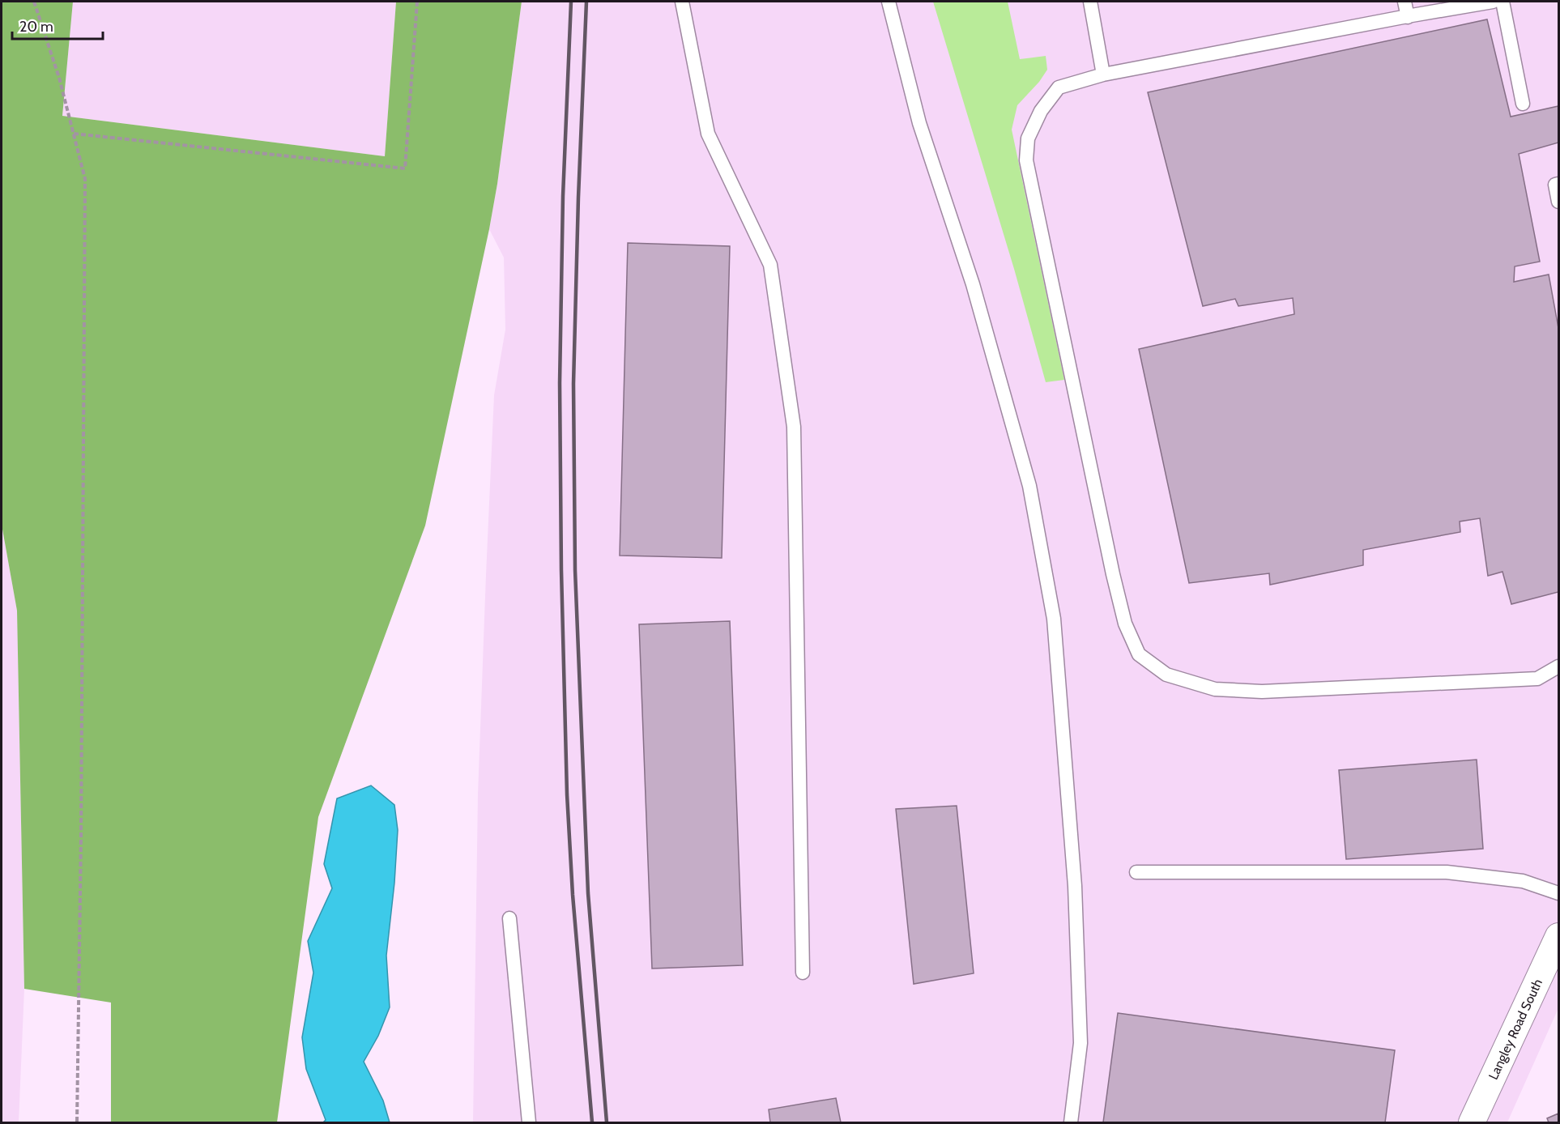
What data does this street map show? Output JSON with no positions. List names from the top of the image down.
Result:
{
  "streets": {
    "street": ["Langley Road South"]
  },
  "scale_bar": "20 m"
}
